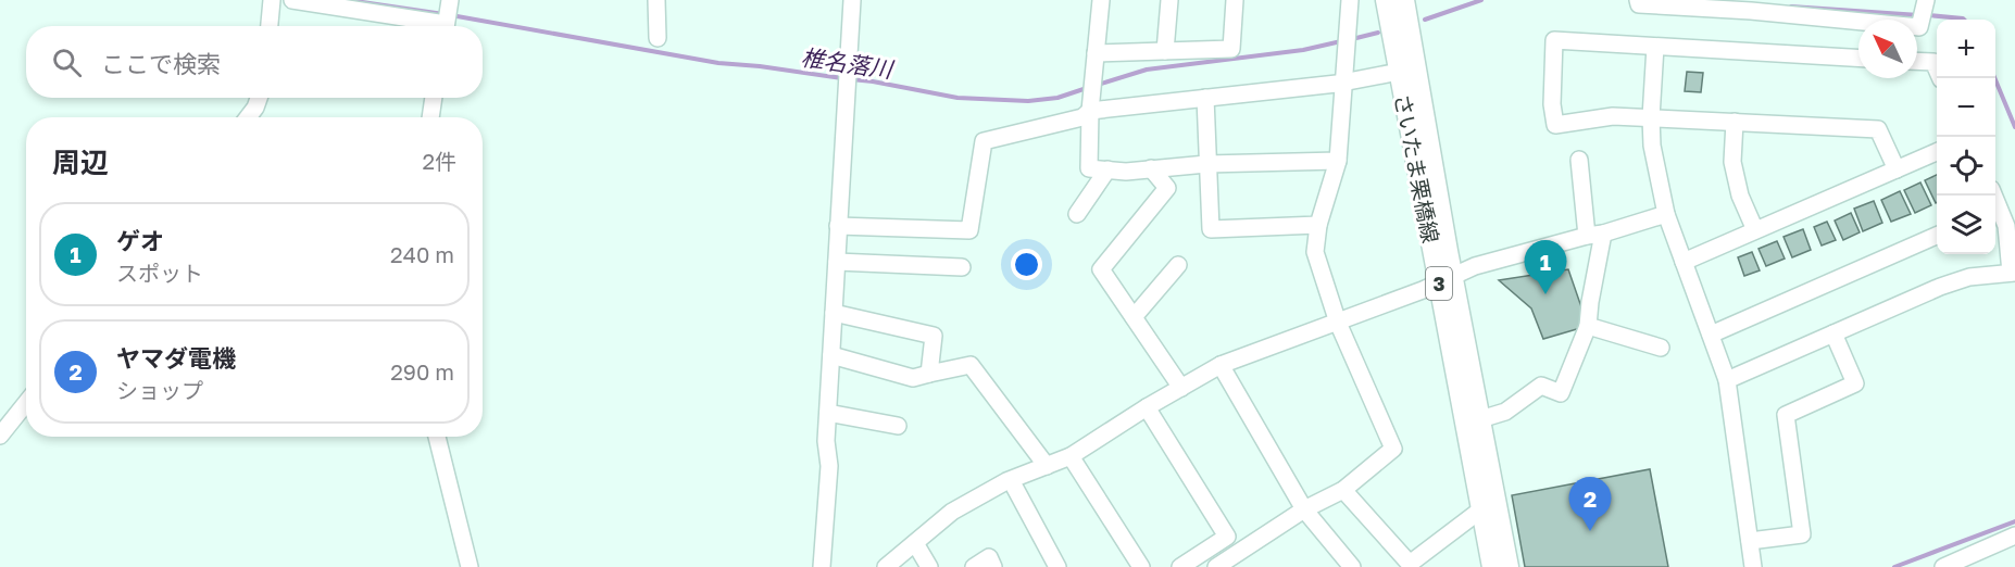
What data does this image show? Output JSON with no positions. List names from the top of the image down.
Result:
{
  "streets": {
    "main road": ["さいたま栗橋線", "3"]
  },
  "water": ["椎名落川"],
  "north": "top left",
  "page": {
    "map_buttons": ["+", "−"],
    "search": "ここで検索",
    "heading": ["周辺", "2件"],
    "list": [
      {
        "mark": "1",
        "name": "ゲオ",
        "note": "スポット",
        "value": "240 m"
      },
      {
        "mark": "2",
        "name": "ヤマダ電機",
        "note": "ショップ",
        "value": "290 m"
      }
    ],
    "pins": ["1", "2"]
  }
}
